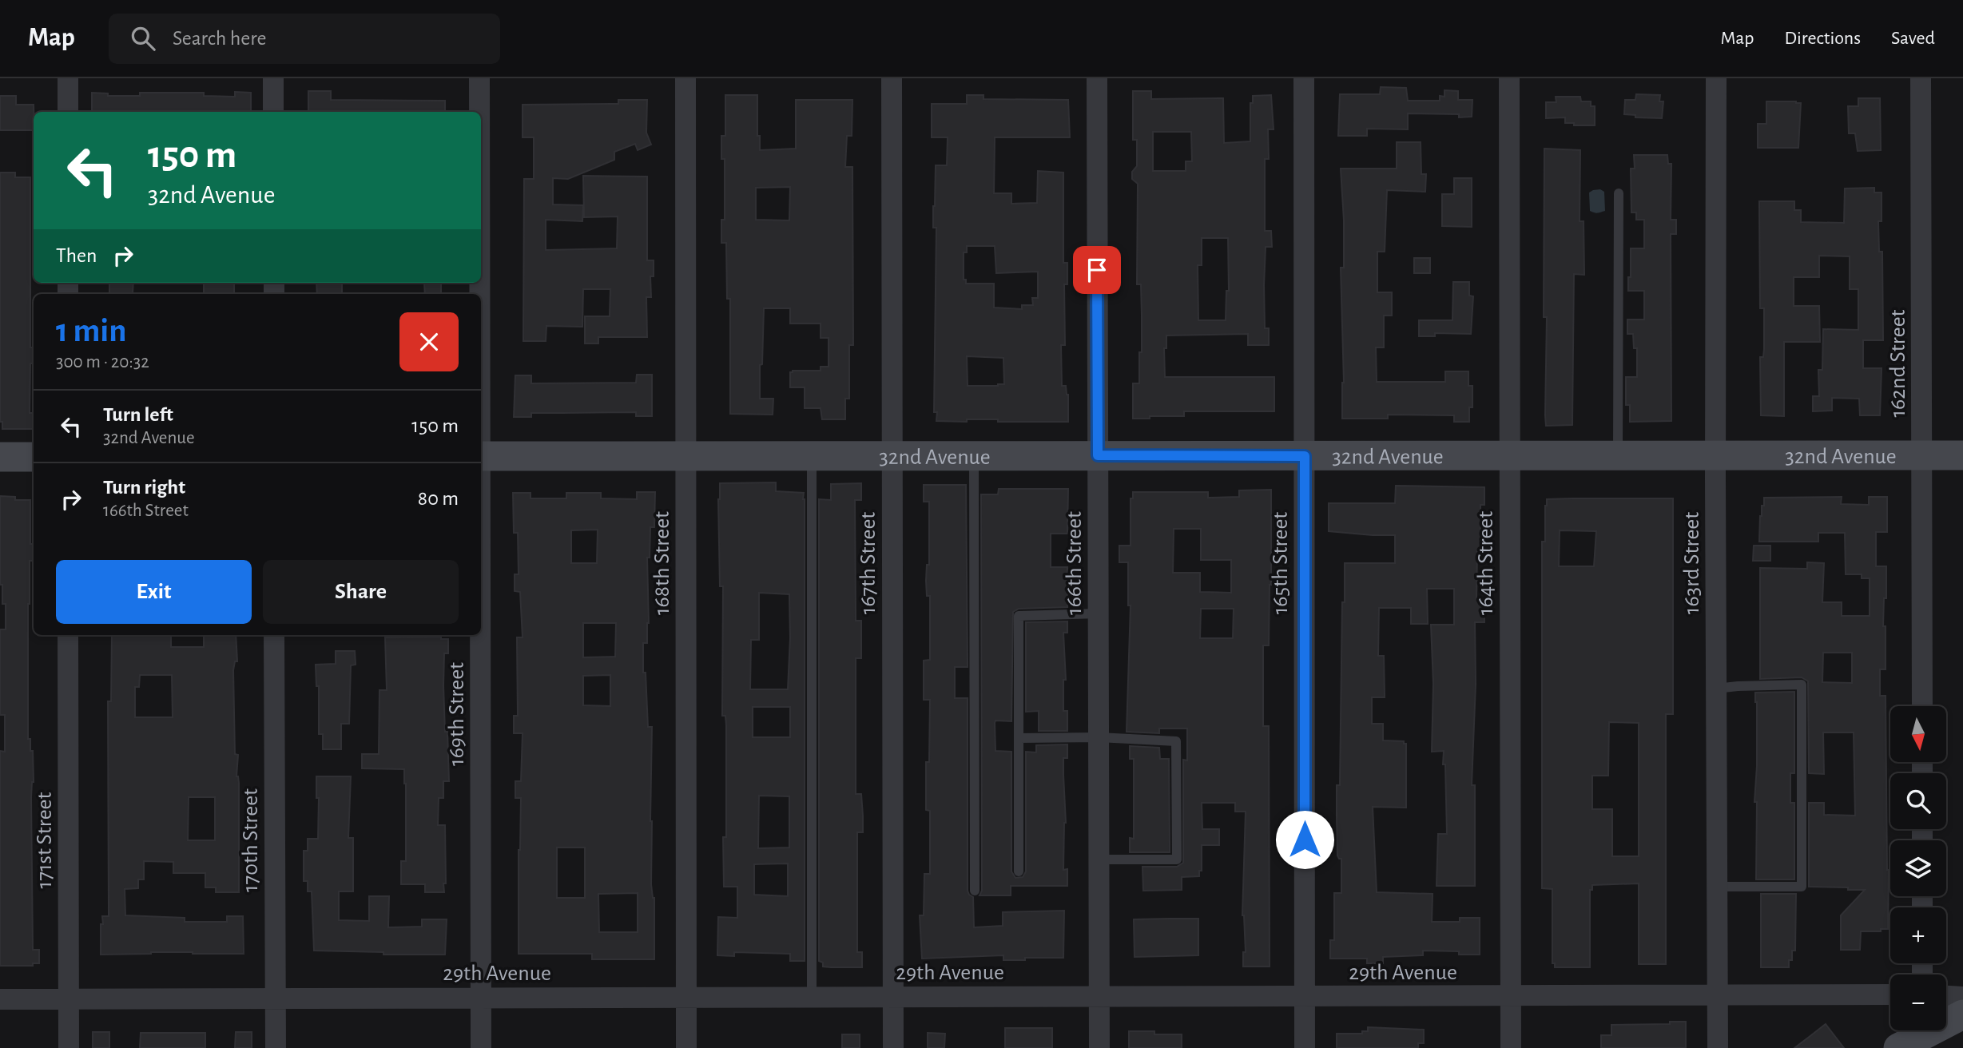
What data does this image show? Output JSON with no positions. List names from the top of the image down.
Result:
{
  "streets": {
    "street": [
      "162nd Street",
      "32nd Avenue",
      "168th Street",
      "167th Street",
      "166th Street",
      "165th Street",
      "164th Street",
      "163rd Street",
      "169th Street",
      "171st Street",
      "170th Street",
      "29th Avenue"
    ]
  },
  "crossings": [
    ["162nd Street", "32nd Avenue"],
    ["32nd Avenue", "168th Street"],
    ["32nd Avenue", "167th Street"],
    ["32nd Avenue", "166th Street"],
    ["32nd Avenue", "165th Street"],
    ["32nd Avenue", "164th Street"],
    ["32nd Avenue", "163rd Street"],
    ["168th Street", "29th Avenue"],
    ["167th Street", "29th Avenue"],
    ["166th Street", "29th Avenue"],
    ["165th Street", "29th Avenue"],
    ["164th Street", "29th Avenue"],
    ["163rd Street", "29th Avenue"],
    ["169th Street", "29th Avenue"],
    ["171st Street", "29th Avenue"],
    ["170th Street", "29th Avenue"]
  ],
  "north": "bottom",
  "page": {
    "header": "Map",
    "search": "Search here",
    "nav": ["Map", "Directions", "Saved"],
    "turn": ["150 m", "32nd Avenue"],
    "then": "Then",
    "heading": ["1 min", "300 m · 20:32"],
    "list": [
      {
        "name": "Turn left",
        "note": "32nd Avenue",
        "value": "150 m"
      },
      {
        "name": "Turn right",
        "note": "166th Street",
        "value": "80 m"
      }
    ],
    "buttons": ["Exit", "Share"],
    "map_buttons": ["+", "−"]
  }
}
